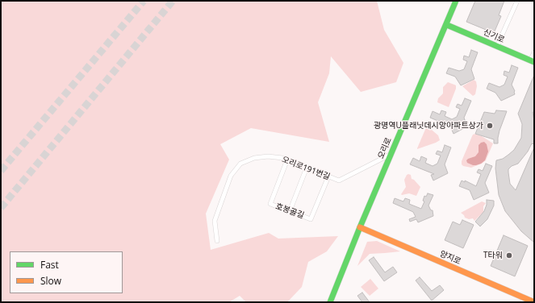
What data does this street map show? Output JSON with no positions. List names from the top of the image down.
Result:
{
  "streets": {
    "main road": ["신기로", "오리로", "양지로"],
    "street": ["오리로191번길", "호봉골길"]
  },
  "crossings": [
    ["신기로", "오리로"],
    ["오리로", "오리로191번길"],
    ["오리로", "양지로"],
    ["오리로191번길", "호봉골길"]
  ],
  "places": ["광명역U플래닛데시앙아파트상가", "T타워"],
  "legend": ["Fast", "Slow"]
}
